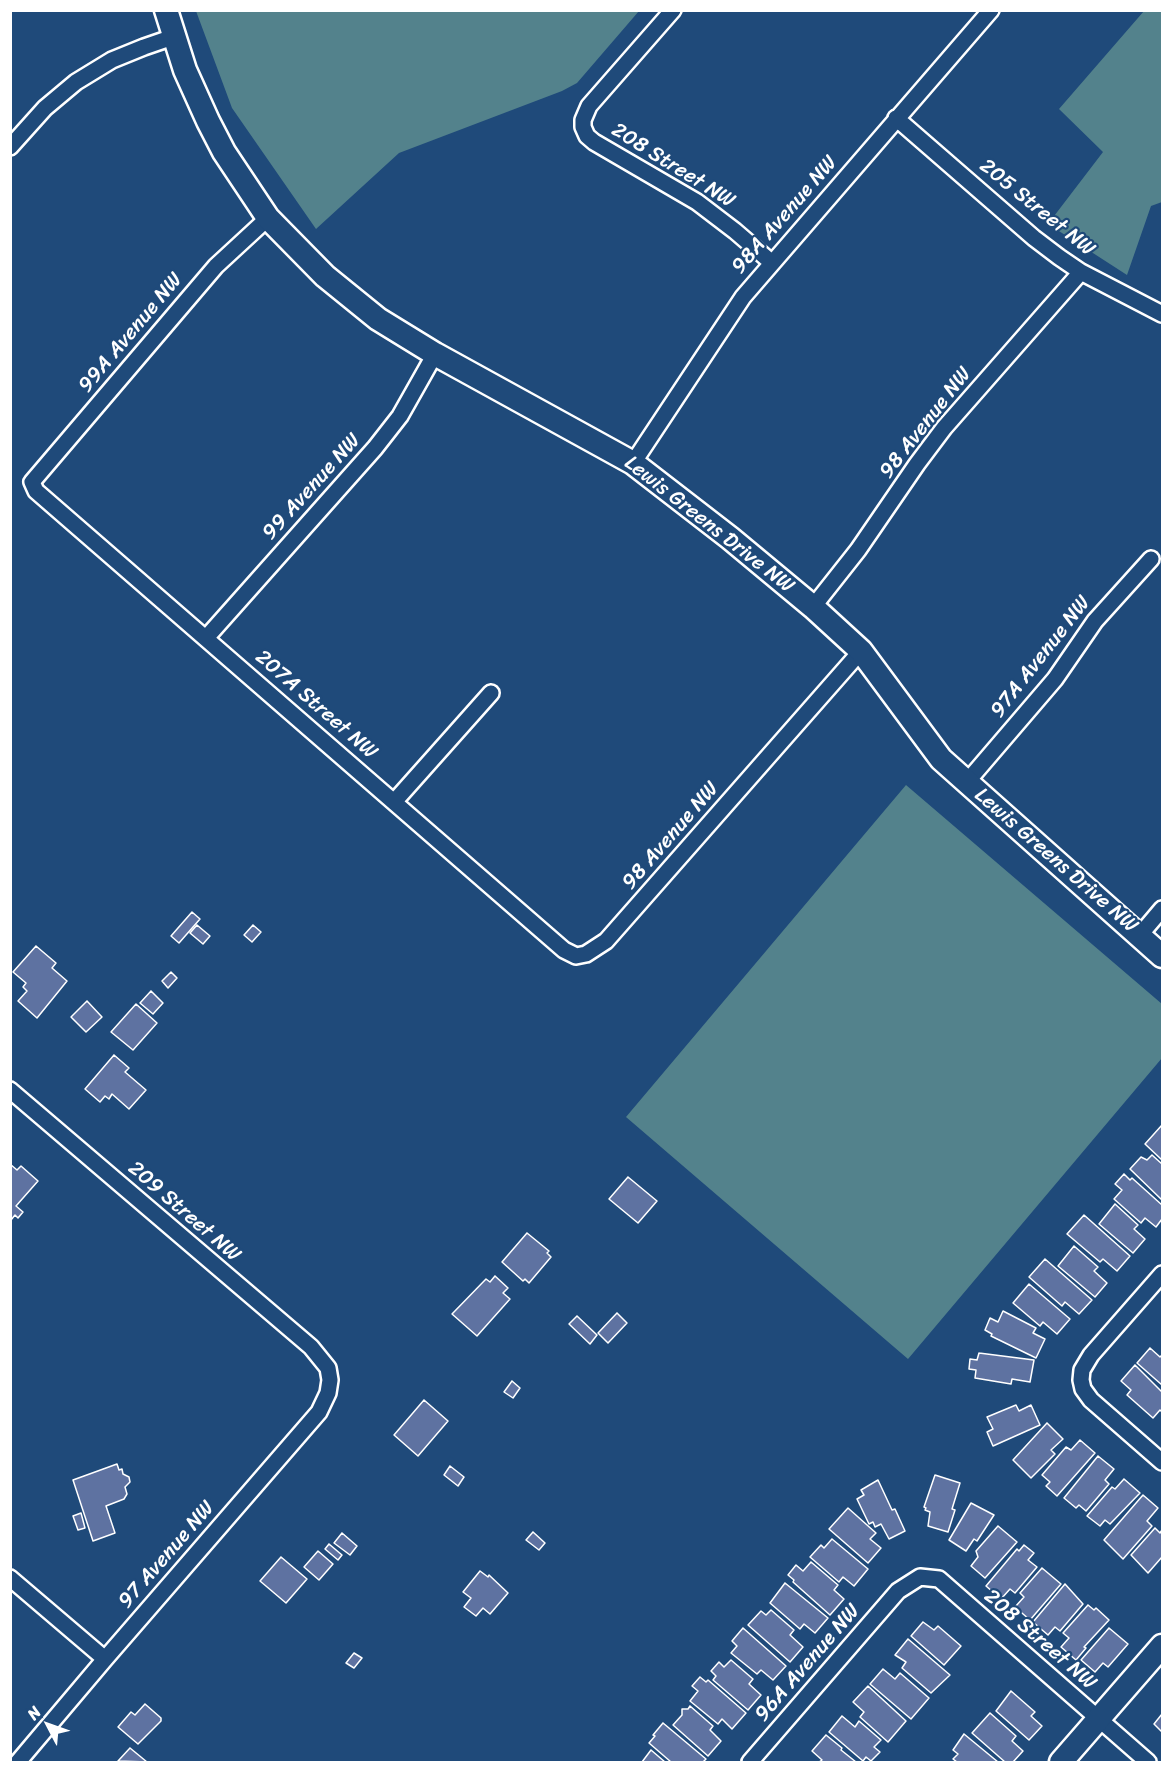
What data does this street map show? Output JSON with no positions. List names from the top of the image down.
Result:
{
  "streets": {
    "street": [
      "208 Street NW",
      "205 Street NW",
      "98A Avenue NW",
      "99A Avenue NW",
      "98 Avenue NW",
      "99 Avenue NW",
      "Lewis Greens Drive NW",
      "97A Avenue NW",
      "207A Street NW",
      "209 Street NW",
      "97 Avenue NW",
      "96A Avenue NW"
    ]
  },
  "crossings": [
    ["208 Street NW", "98A Avenue NW"],
    ["208 Street NW", "96A Avenue NW"],
    ["205 Street NW", "98A Avenue NW"],
    ["205 Street NW", "98 Avenue NW"],
    ["98A Avenue NW", "Lewis Greens Drive NW"],
    ["99A Avenue NW", "Lewis Greens Drive NW"],
    ["99A Avenue NW", "207A Street NW"],
    ["98 Avenue NW", "Lewis Greens Drive NW"],
    ["98 Avenue NW", "207A Street NW"],
    ["99 Avenue NW", "Lewis Greens Drive NW"],
    ["99 Avenue NW", "207A Street NW"],
    ["Lewis Greens Drive NW", "97A Avenue NW"],
    ["209 Street NW", "97 Avenue NW"]
  ],
  "north": "top left"
}
